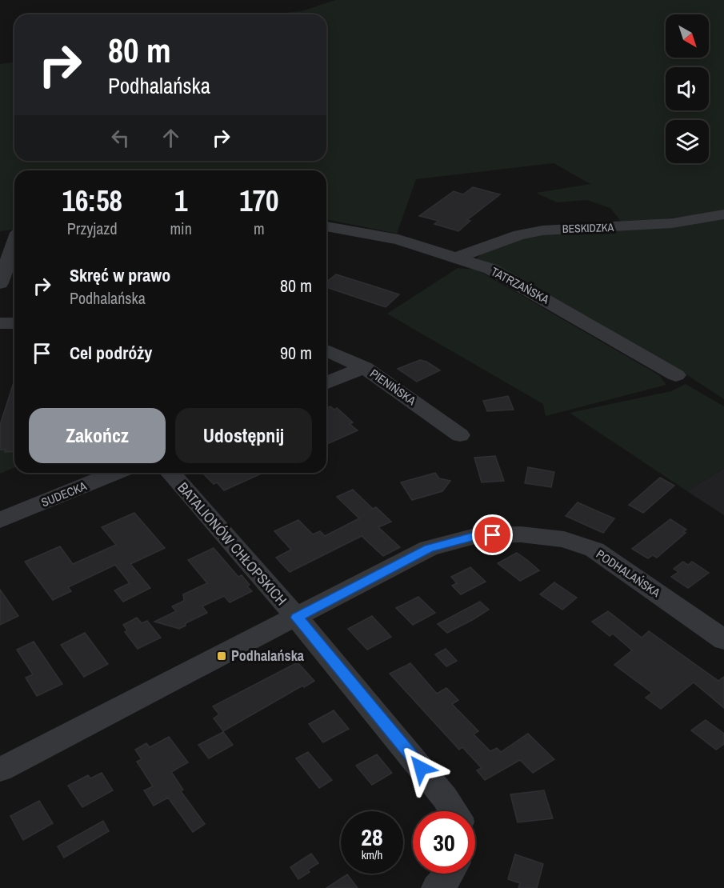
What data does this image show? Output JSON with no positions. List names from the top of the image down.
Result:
{
  "streets": {
    "street": [
      "BESKIDZKA",
      "TATRZAŃSKA",
      "PIENIŃSKA",
      "SUDECKA",
      "BATALIONÓW CHŁOPSKICH",
      "PODHALAŃSKA"
    ]
  },
  "crossings": [
    ["BESKIDZKA", "TATRZAŃSKA"],
    ["BATALIONÓW CHŁOPSKICH", "PODHALAŃSKA"]
  ],
  "places": {
    "transit": ["Podhalańska"]
  },
  "north": "bottom right",
  "page": {
    "turn": ["80 m", "Podhalańska"],
    "eta": [
      "16:58",
      "Przyjazd",
      "1",
      "min",
      "170",
      "m"
    ],
    "list": [
      {
        "name": "Skręć w prawo",
        "note": "Podhalańska",
        "value": "80 m"
      },
      {
        "name": "Cel podróży",
        "value": "90 m"
      }
    ],
    "buttons": ["Zakończ", "Udostępnij"],
    "speed": "28 km/h",
    "limit": "30"
  }
}
